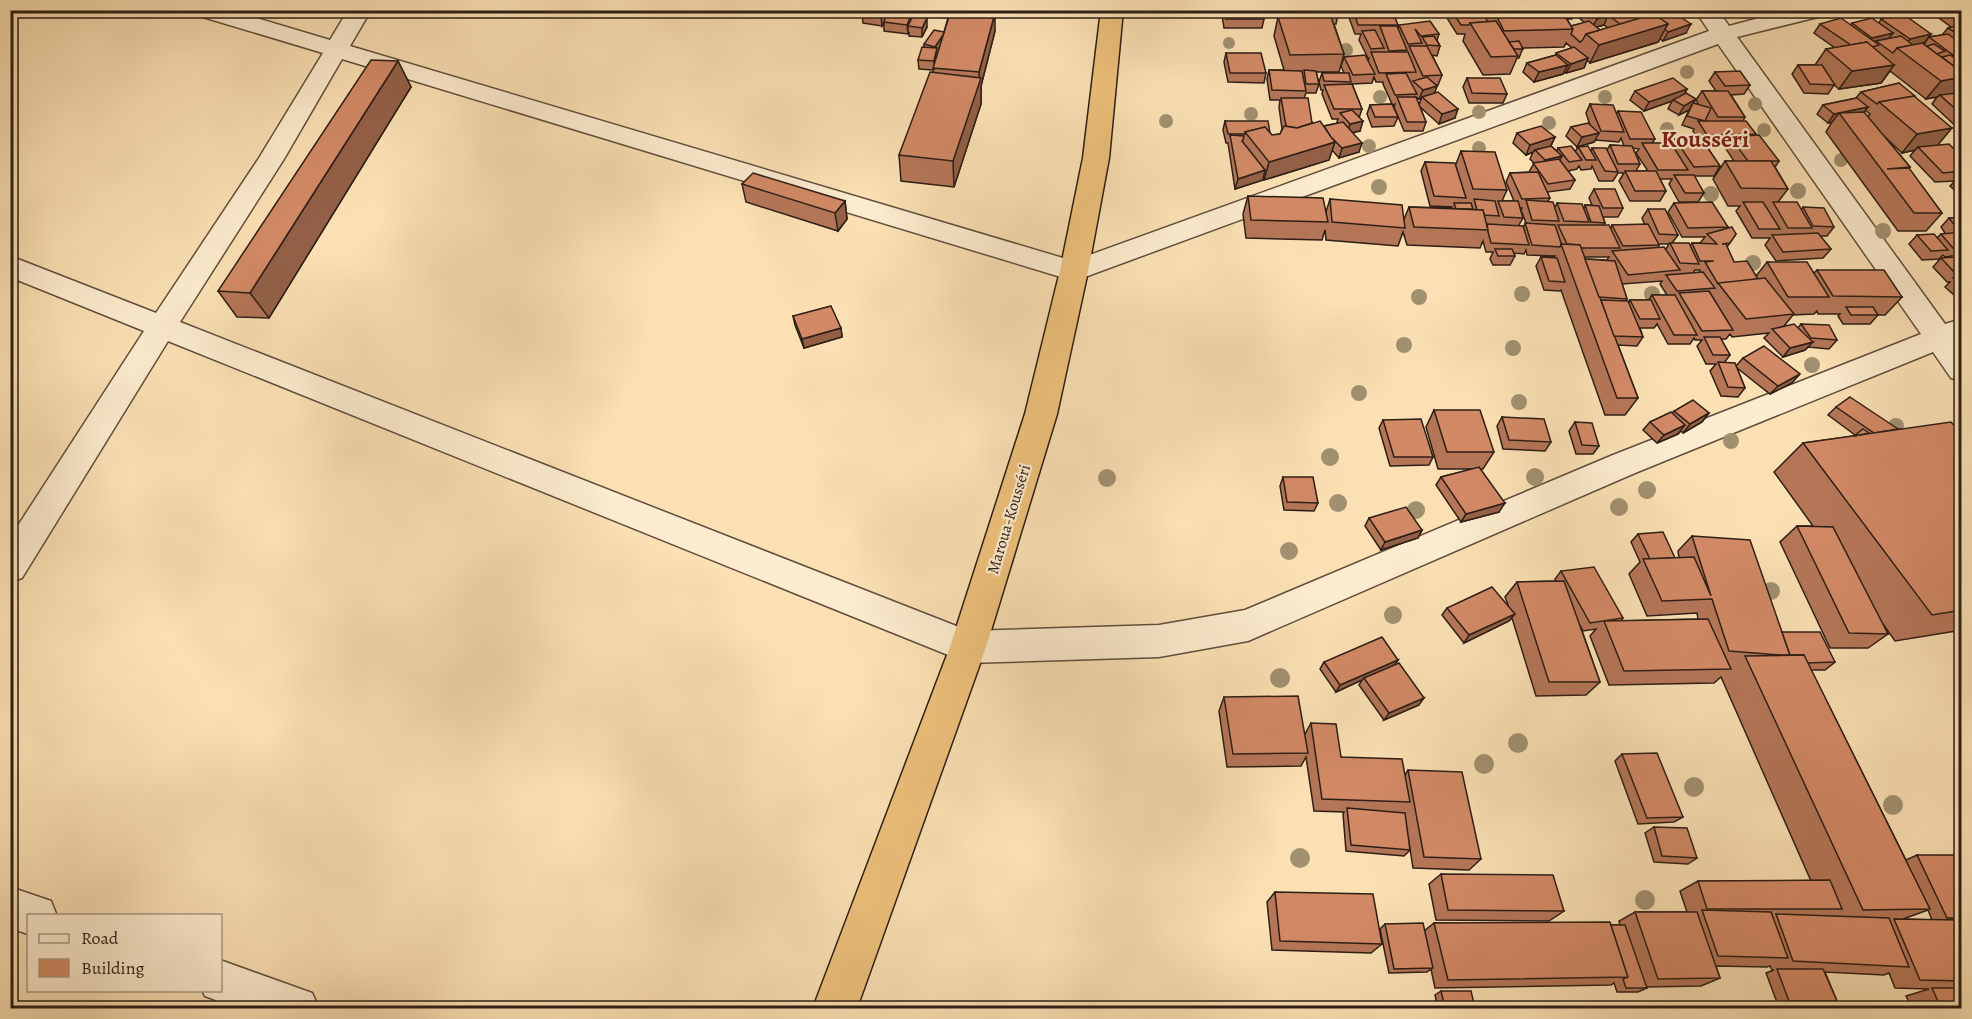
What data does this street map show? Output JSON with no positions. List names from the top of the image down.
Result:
{
  "streets": {
    "highway": ["Maroua-Kousséri"]
  },
  "districts": ["Kousséri"],
  "legend": ["Road", "Building"]
}
